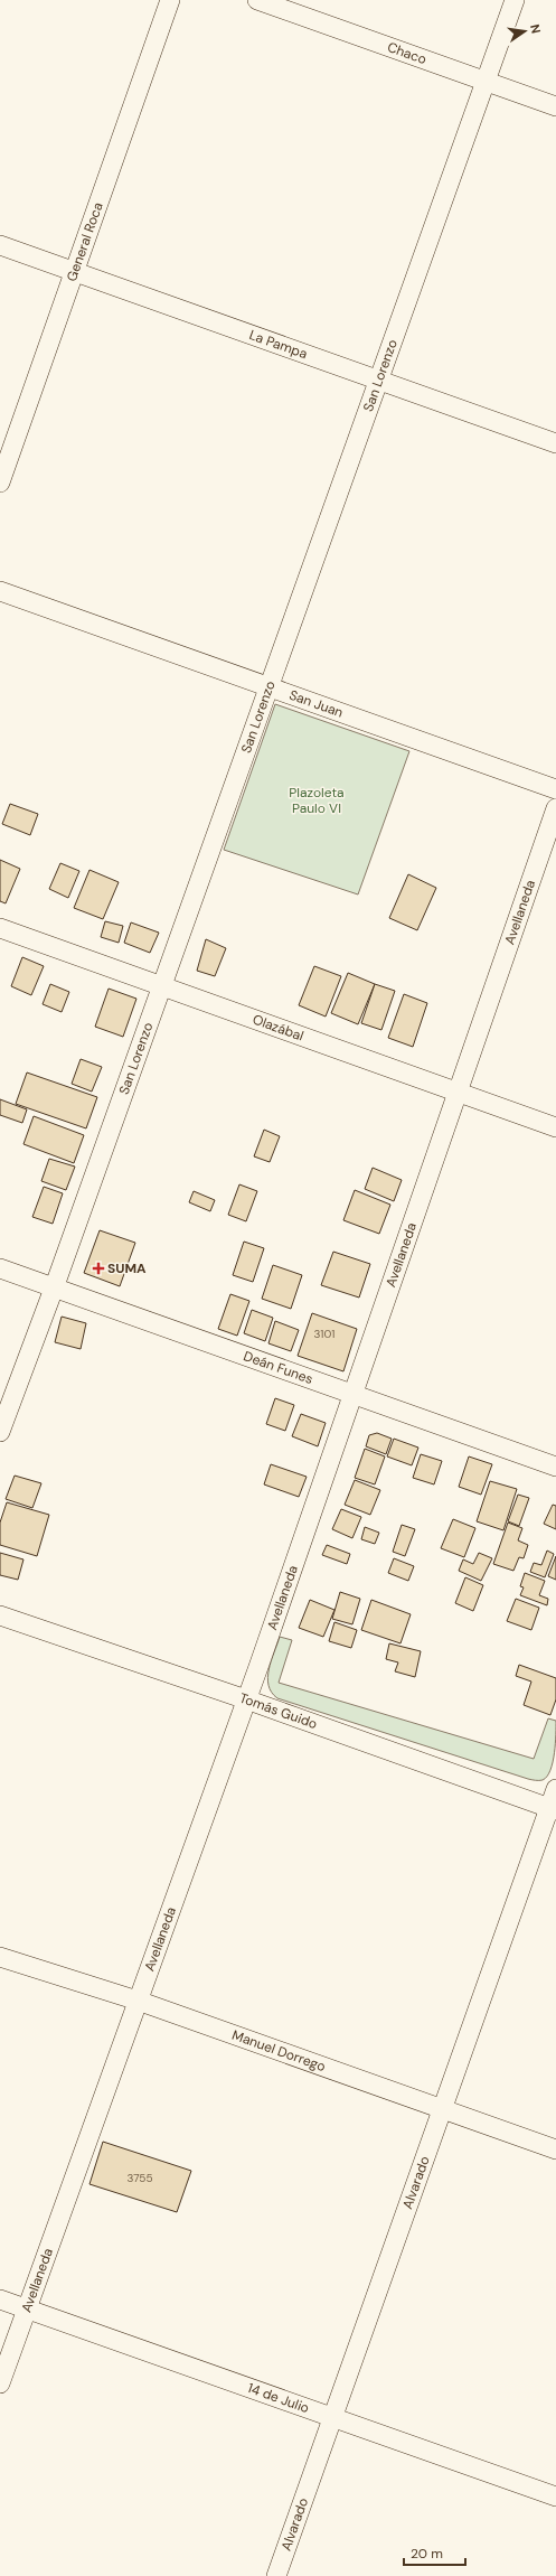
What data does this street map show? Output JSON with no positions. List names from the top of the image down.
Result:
{
  "streets": {
    "street": [
      "Chaco",
      "General Roca",
      "La Pampa",
      "San Lorenzo",
      "San Juan",
      "Avellaneda",
      "Olazábal",
      "Deán Funes",
      "Tomás Guido",
      "Manuel Dorrego",
      "Alvarado",
      "14 de Julio"
    ]
  },
  "crossings": [
    ["Chaco", "San Lorenzo"],
    ["General Roca", "La Pampa"],
    ["La Pampa", "San Lorenzo"],
    ["San Lorenzo", "San Juan"],
    ["San Lorenzo", "Olazábal"],
    ["San Lorenzo", "Deán Funes"],
    ["Avellaneda", "Olazábal"],
    ["Avellaneda", "Deán Funes"],
    ["Avellaneda", "Tomás Guido"],
    ["Avellaneda", "Manuel Dorrego"],
    ["Avellaneda", "14 de Julio"],
    ["Tomás Guido", "Alvarado"],
    ["Manuel Dorrego", "Alvarado"],
    ["Alvarado", "14 de Julio"]
  ],
  "parks": ["Plazoleta Paulo VI"],
  "places": {
    "health": ["SUMA"]
  },
  "house_numbers": ["3101", "3755"],
  "scale_bar": "20 m",
  "north": "right"
}
